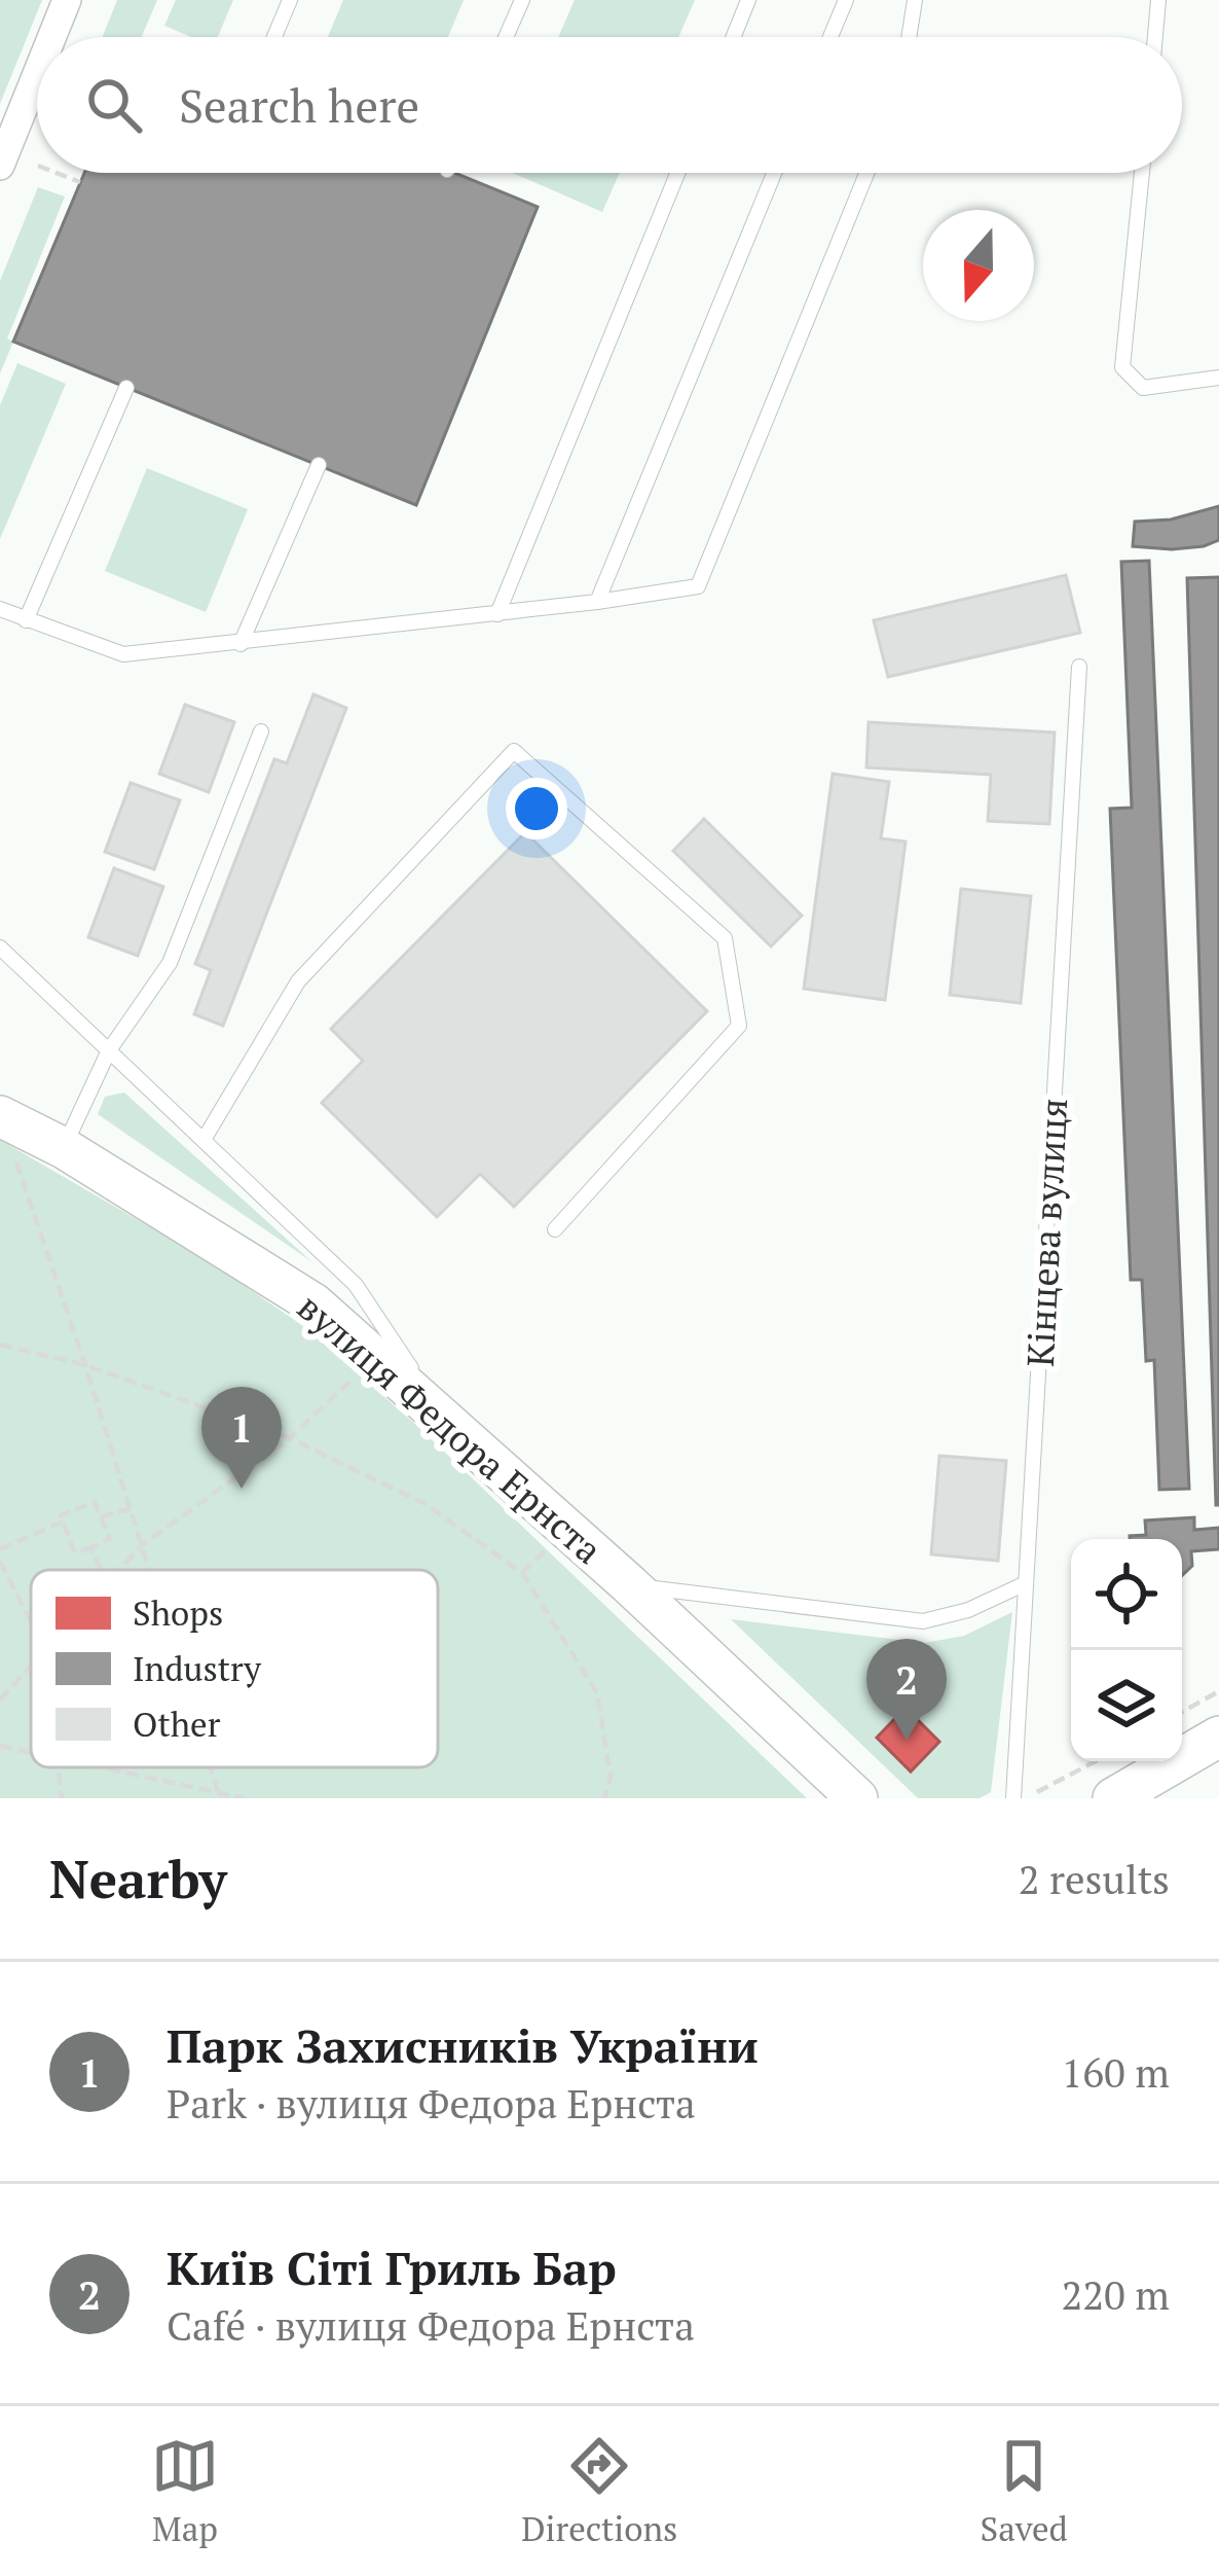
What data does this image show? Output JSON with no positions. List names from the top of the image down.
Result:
{
  "streets": {
    "main road": ["вулиця Федора Ернста"],
    "lane": ["Кінцева вулиця"]
  },
  "legend": ["Shops", "Industry", "Other"],
  "north": "bottom",
  "page": {
    "search": "Search here",
    "pins": ["1", "2"],
    "heading": ["Nearby", "2 results"],
    "list": [
      {
        "mark": "1",
        "name": "Парк Захисників України",
        "note": "Park · вулиця Федора Ернста",
        "value": "160 m"
      },
      {
        "mark": "2",
        "name": "Київ Сіті Гриль Бар",
        "note": "Café · вулиця Федора Ернста",
        "value": "220 m"
      }
    ],
    "nav": ["Map", "Directions", "Saved"]
  }
}
